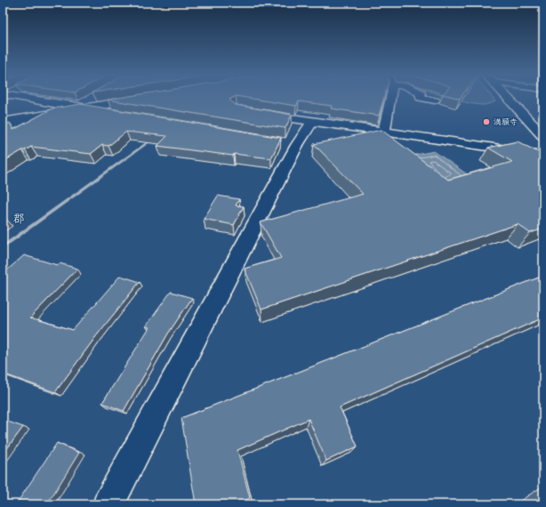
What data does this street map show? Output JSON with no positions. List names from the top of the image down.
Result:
{
  "districts": ["郡"],
  "places": ["満願寺"]
}
